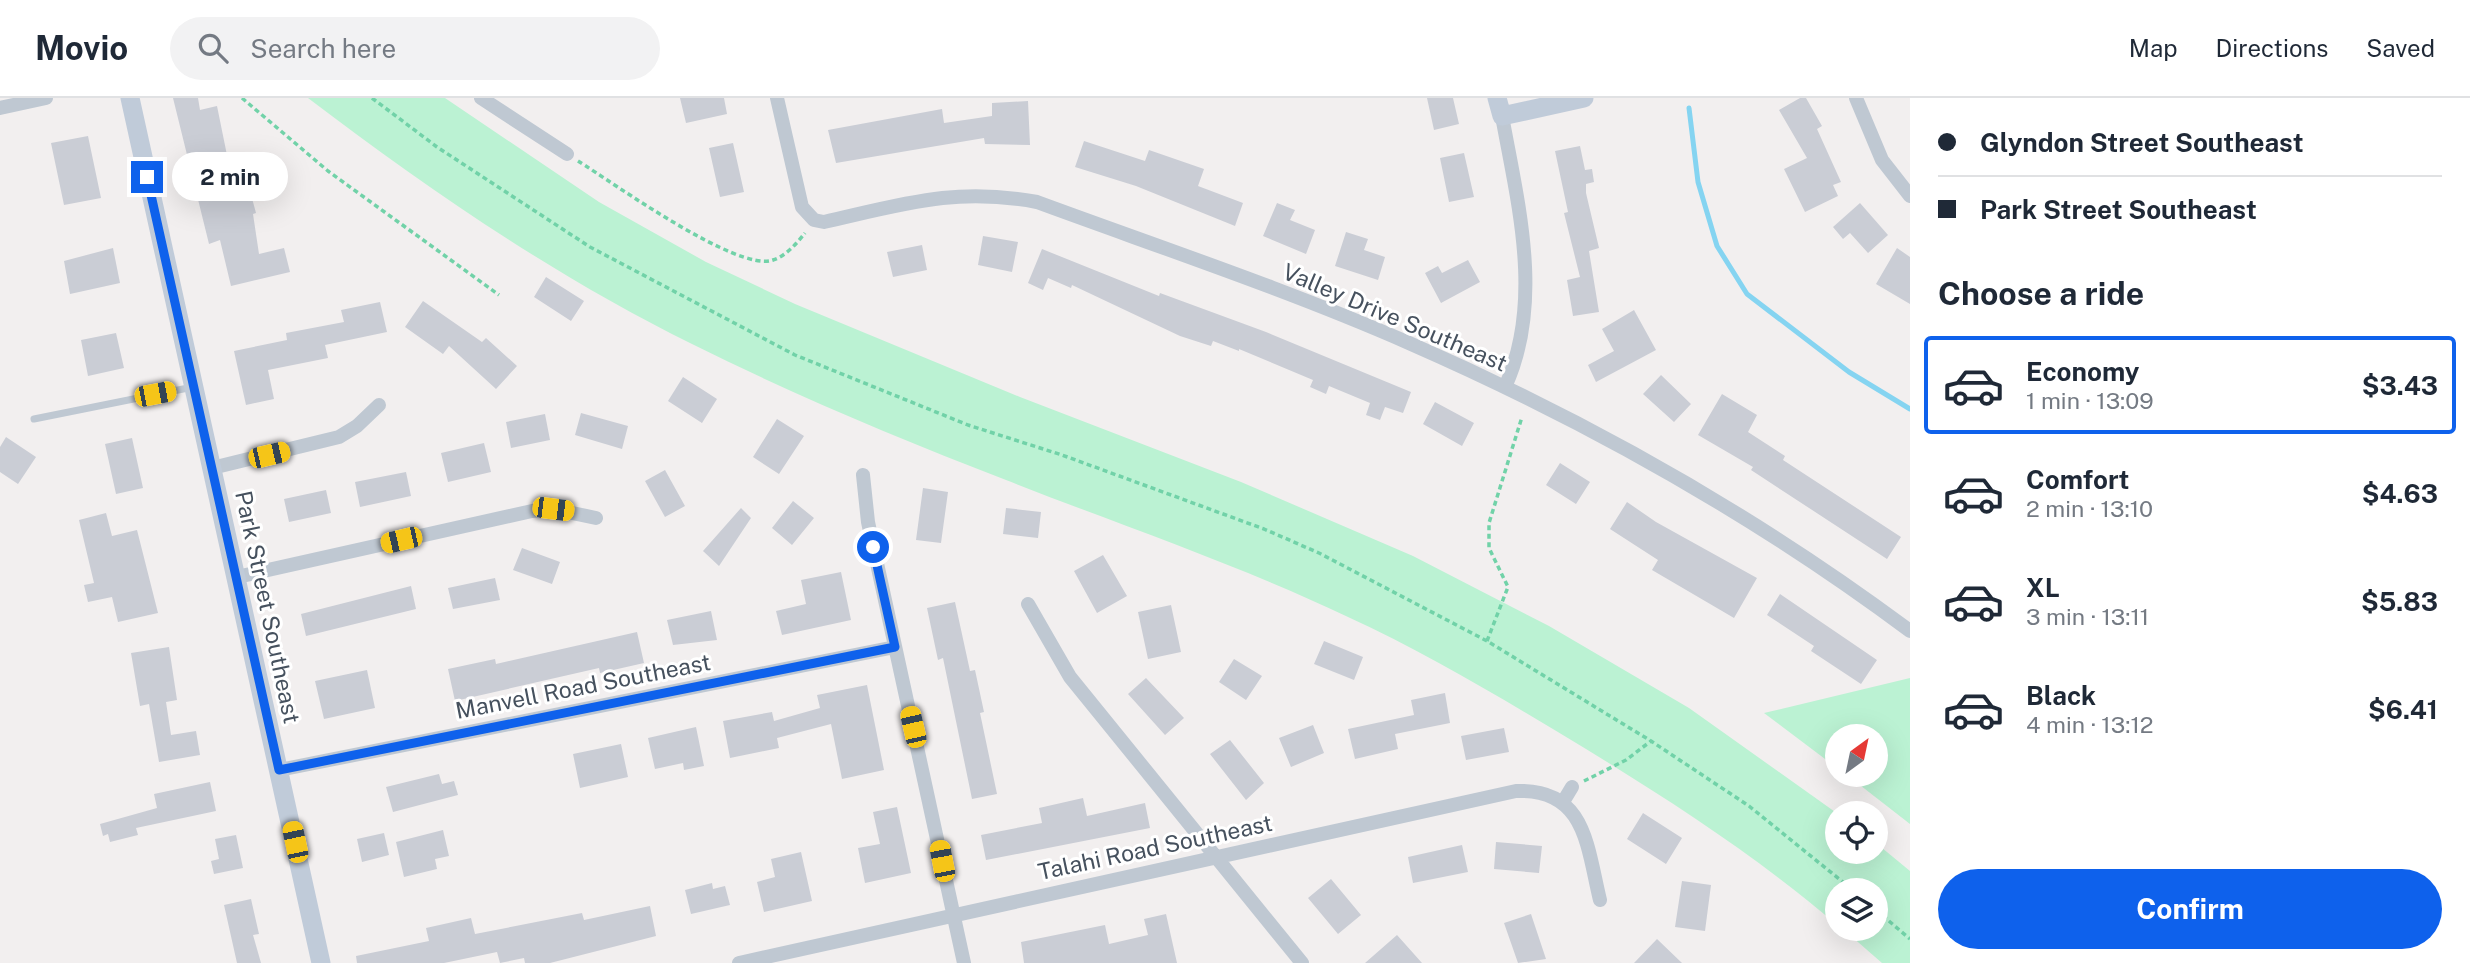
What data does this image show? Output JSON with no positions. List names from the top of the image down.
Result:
{
  "streets": {
    "main road": ["Park Street Southeast"],
    "street": ["Valley Drive Southeast", "Manvell Road Southeast", "Talahi Road Southeast"]
  },
  "crossings": [
    ["Park Street Southeast", "Manvell Road Southeast"]
  ],
  "north": "top right",
  "page": {
    "header": "Movio",
    "search": "Search here",
    "nav": ["Map", "Directions", "Saved"],
    "banner": ["Glyndon Street Southeast", "Park Street Southeast"],
    "bubble": "2 min",
    "heading": "Choose a ride",
    "list": [
      {
        "name": "Economy",
        "note": "1 min · 13:09",
        "value": "$3.43"
      },
      {
        "name": "Comfort",
        "note": "2 min · 13:10",
        "value": "$4.63"
      },
      {
        "name": "XL",
        "note": "3 min · 13:11",
        "value": "$5.83"
      },
      {
        "name": "Black",
        "note": "4 min · 13:12",
        "value": "$6.41"
      }
    ],
    "buttons": "Confirm"
  }
}
